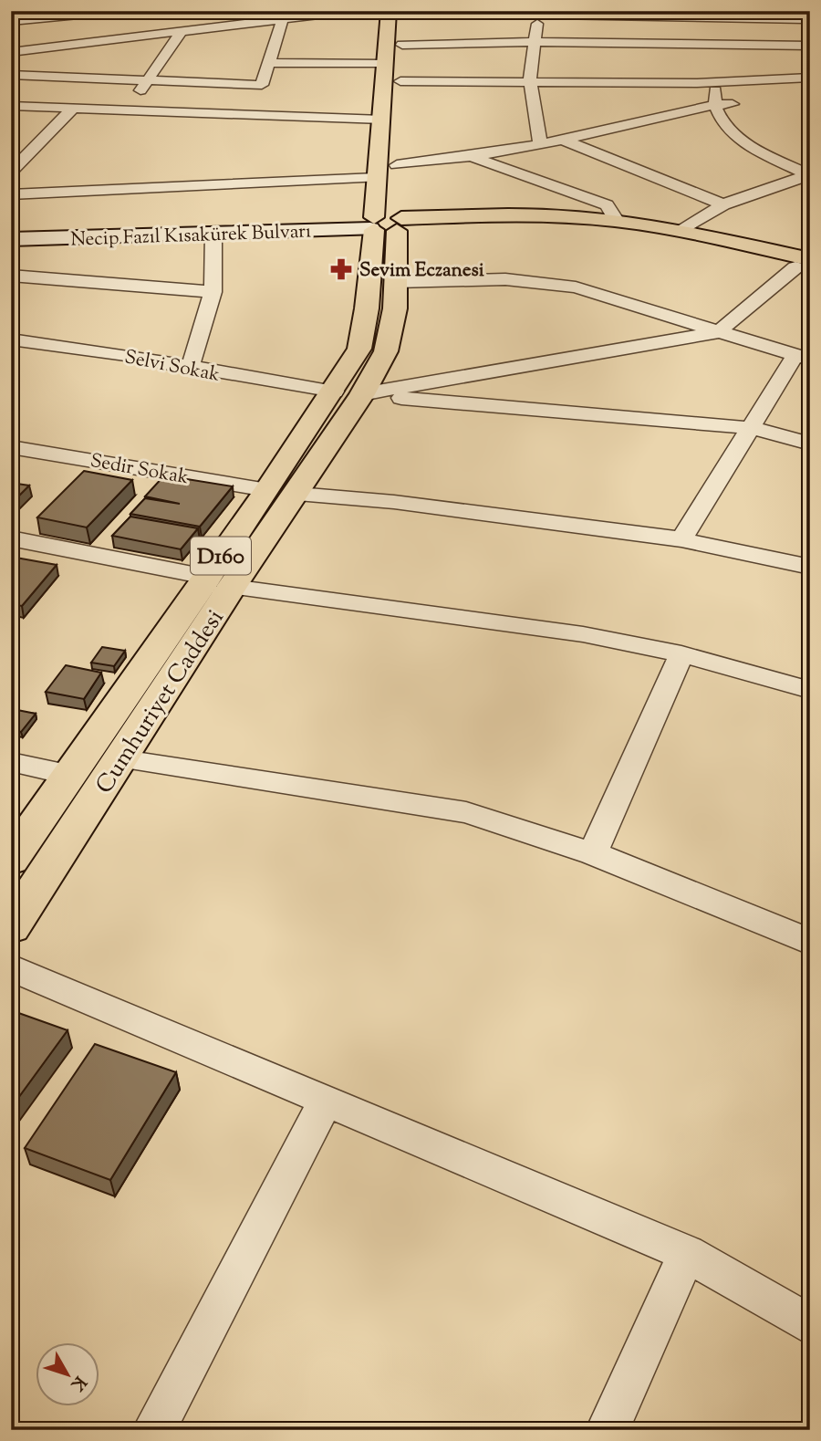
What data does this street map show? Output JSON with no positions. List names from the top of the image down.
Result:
{
  "streets": {
    "main road": ["Necip Fazıl Kısakürek Bulvarı", "D160", "Cumhuriyet Caddesi"],
    "street": ["Selvi Sokak", "Sedir Sokak"]
  },
  "crossings": [
    ["Necip Fazıl Kısakürek Bulvarı", "Cumhuriyet Caddesi"],
    ["Selvi Sokak", "Cumhuriyet Caddesi"],
    ["Sedir Sokak", "Cumhuriyet Caddesi"]
  ],
  "places": {
    "pharmacy": ["Sevim Eczanesi"]
  },
  "north": "bottom right"
}
